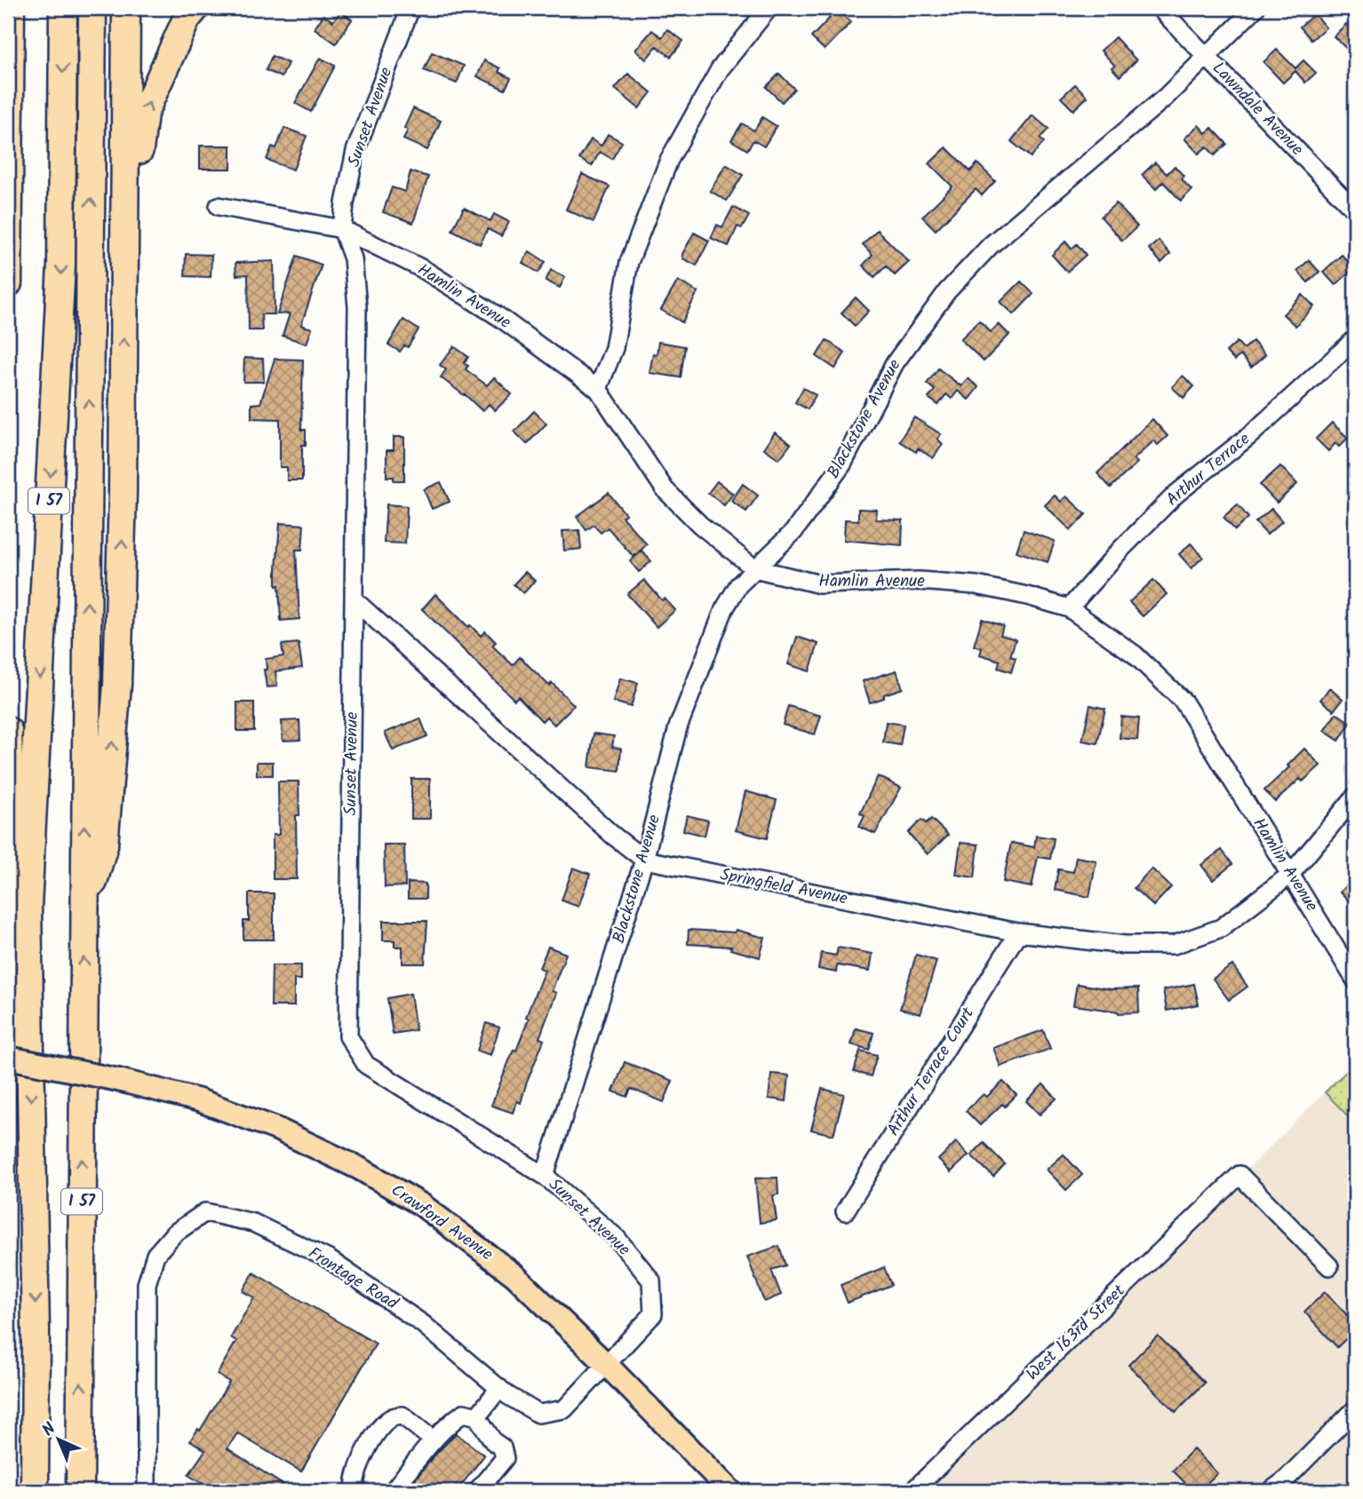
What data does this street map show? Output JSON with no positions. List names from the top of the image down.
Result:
{
  "streets": {
    "highway": ["I 57"],
    "main road": ["Crawford Avenue"],
    "street": [
      "Lawndale Avenue",
      "Sunset Avenue",
      "Hamlin Avenue",
      "Blackstone Avenue",
      "Arthur Terrace",
      "Springfield Avenue",
      "Arthur Terrace Court",
      "Frontage Road",
      "West 163rd Street"
    ]
  },
  "crossings": [
    ["Lawndale Avenue", "Blackstone Avenue"],
    ["Sunset Avenue", "Hamlin Avenue"],
    ["Sunset Avenue", "Blackstone Avenue"],
    ["Sunset Avenue", "Springfield Avenue"],
    ["Sunset Avenue", "Crawford Avenue"],
    ["Sunset Avenue", "Frontage Road"],
    ["Hamlin Avenue", "Blackstone Avenue"],
    ["Hamlin Avenue", "Arthur Terrace"],
    ["Hamlin Avenue", "Springfield Avenue"],
    ["Blackstone Avenue", "Springfield Avenue"],
    ["Springfield Avenue", "Arthur Terrace Court"],
    ["Crawford Avenue", "Frontage Road"]
  ],
  "north": "top left"
}
